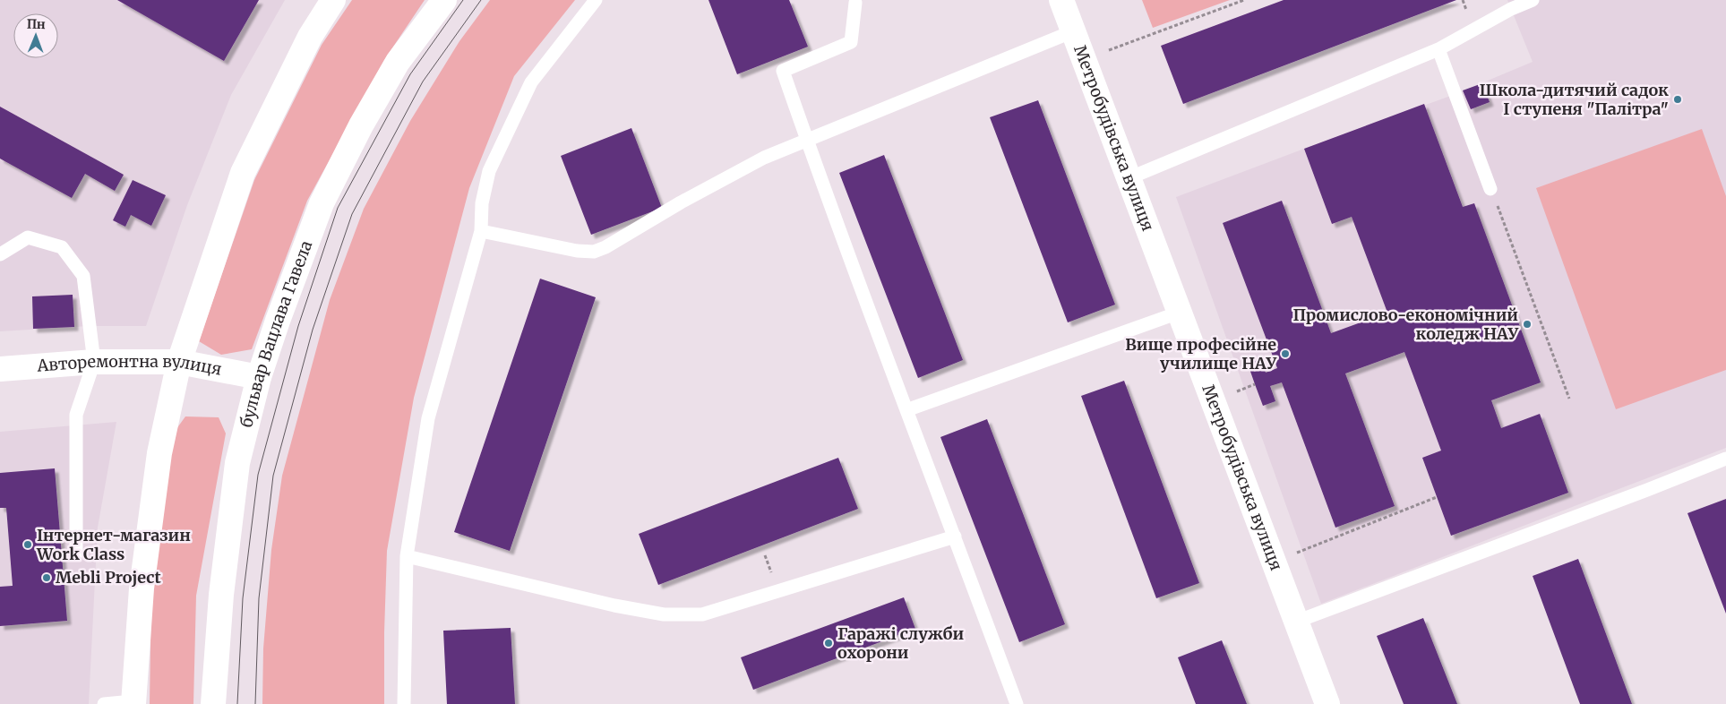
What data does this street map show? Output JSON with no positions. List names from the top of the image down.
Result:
{
  "streets": {
    "main road": ["Метробудівська вулиця", "бульвар Вацлава Гавела", "Авторемонтна вулиця"]
  },
  "crossings": [
    ["бульвар Вацлава Гавела", "Авторемонтна вулиця"]
  ],
  "places": [
    "Школа-дитячий садок І ступеня \"Палітра\"",
    "Промислово-економічний коледж НАУ",
    "Вище професійне училище НАУ",
    "Інтернет-магазин Work Class",
    "Mebli Project",
    "Гаражі служби охорони"
  ],
  "north": "top"
}
